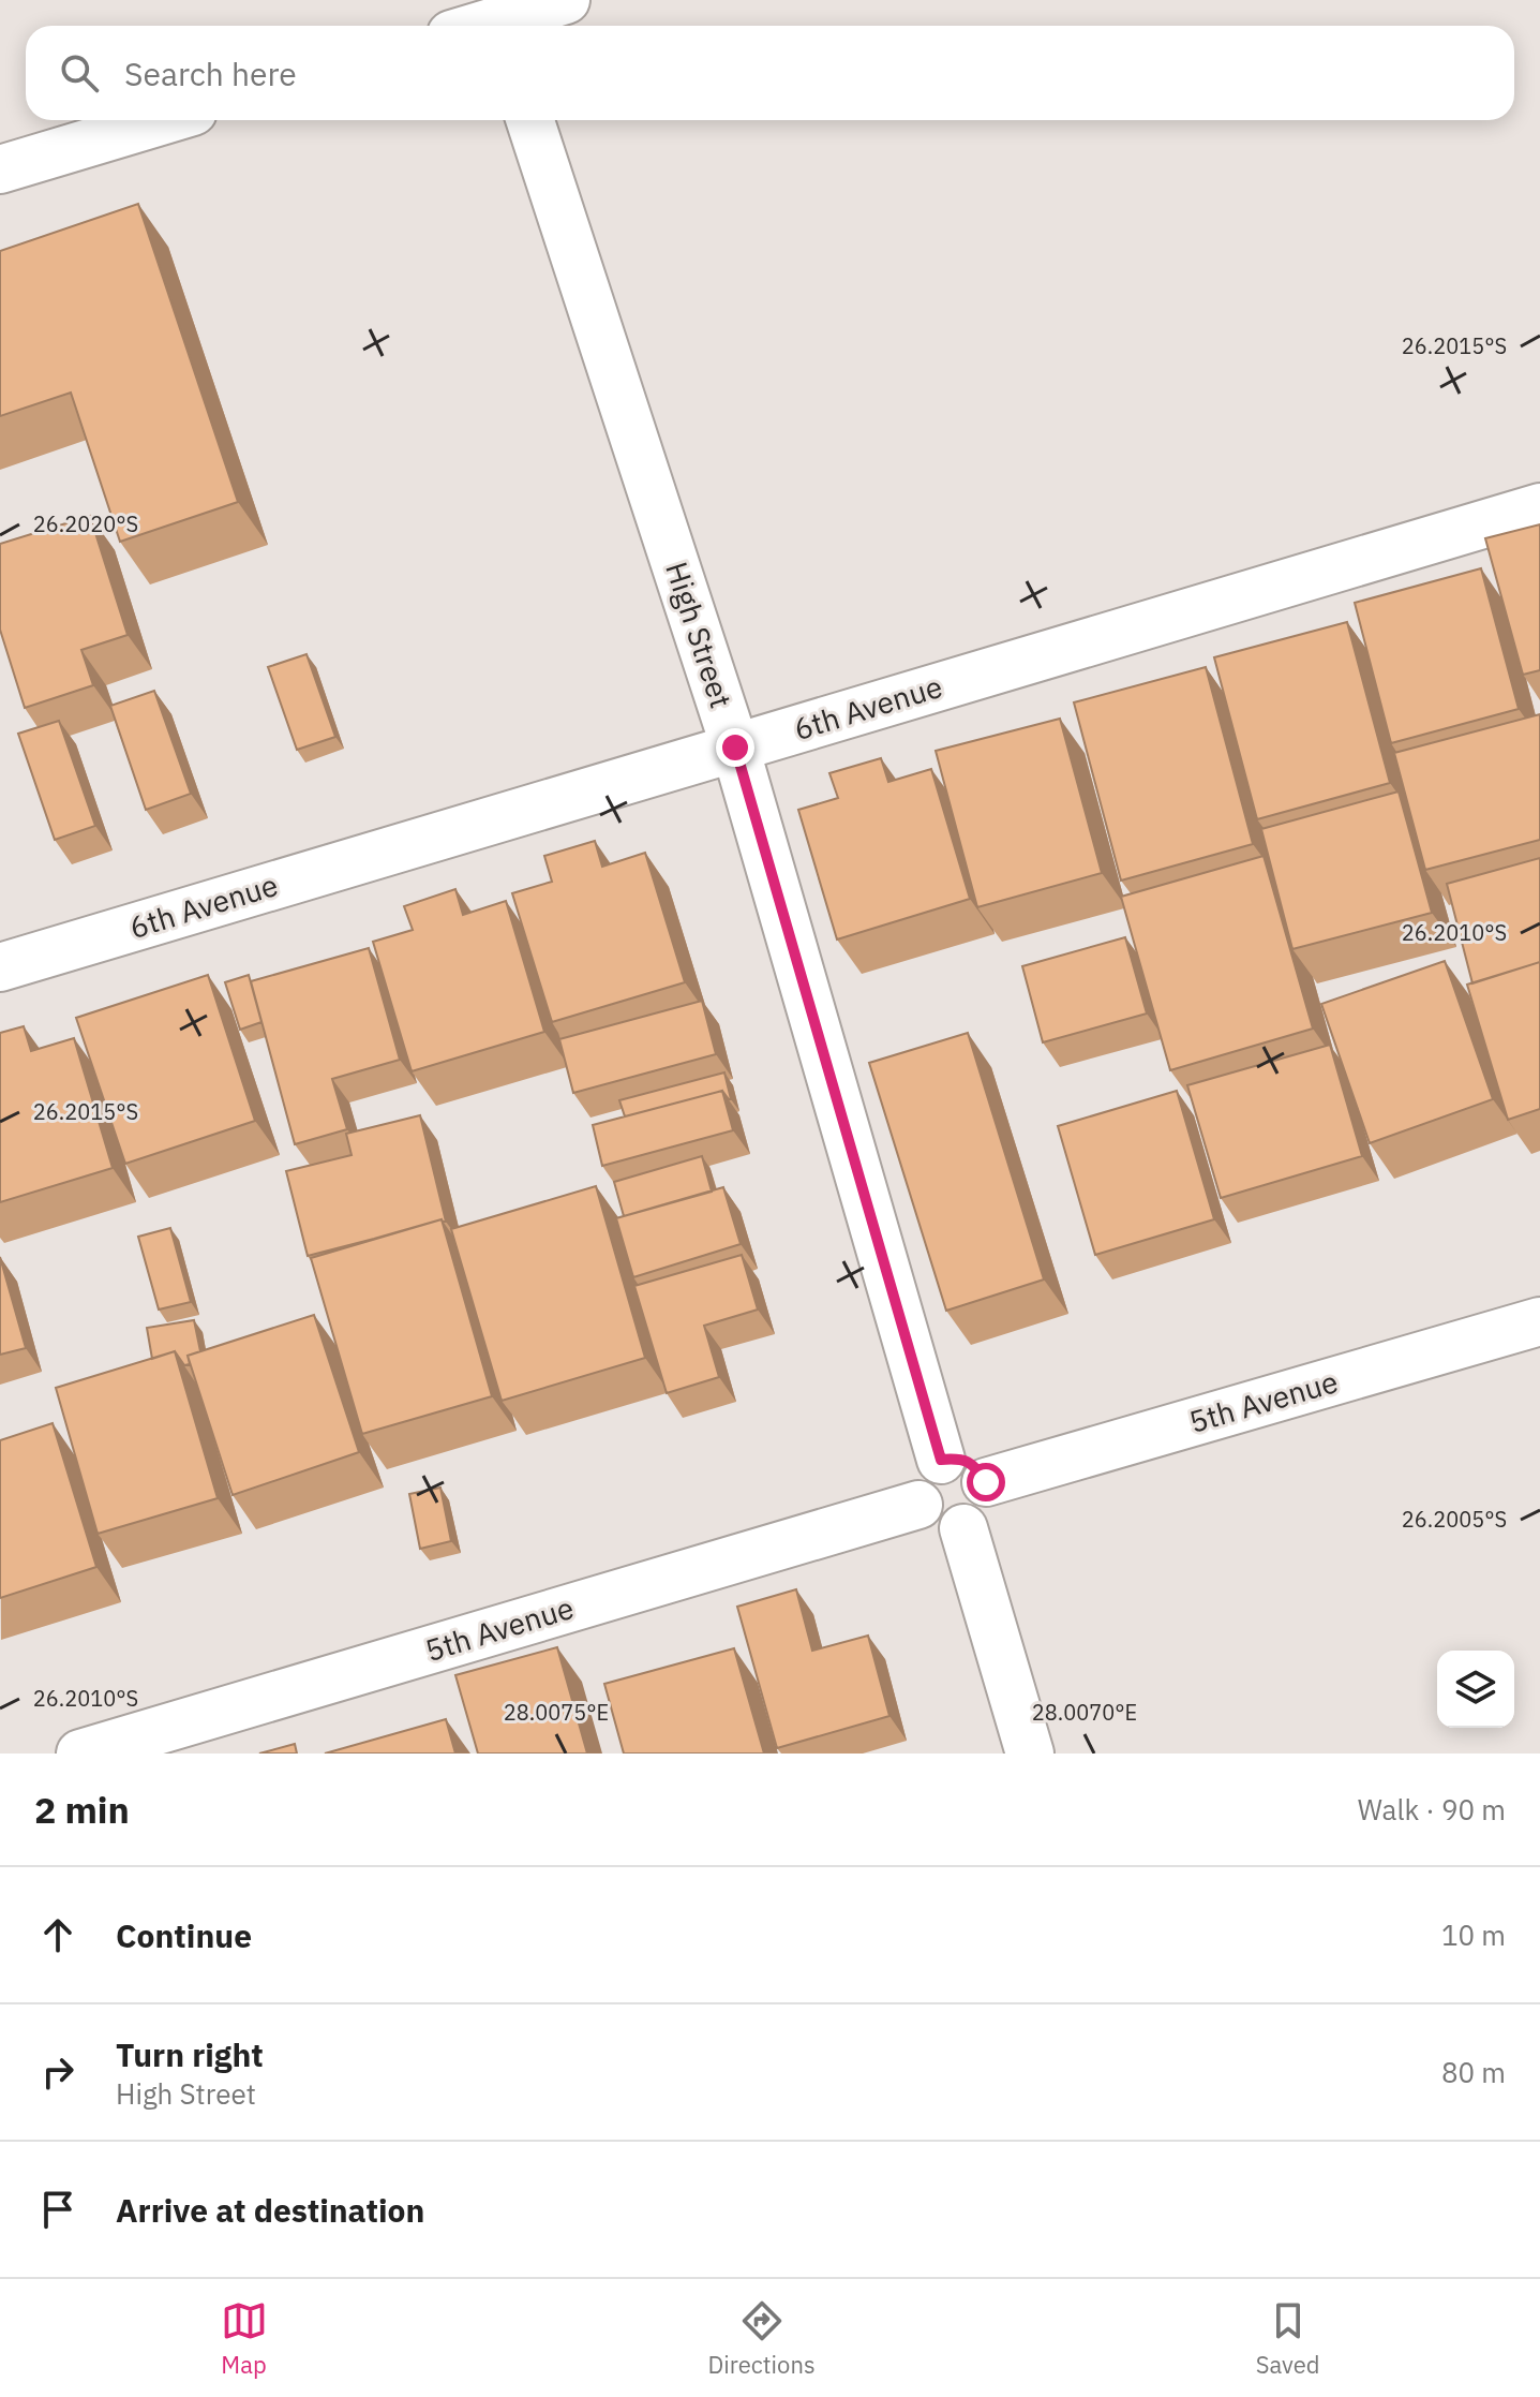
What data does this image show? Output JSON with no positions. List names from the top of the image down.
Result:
{
  "streets": {
    "street": ["High Street", "6th Avenue", "5th Avenue"]
  },
  "crossings": [
    ["High Street", "6th Avenue"],
    ["High Street", "5th Avenue"]
  ],
  "page": {
    "search": "Search here",
    "heading": ["2 min", "Walk · 90 m"],
    "list": [
      ["Continue", "10 m"],
      ["Turn right", "High Street", "80 m"],
      "Arrive at destination"
    ],
    "nav": ["Map", "Directions", "Saved"]
  },
  "coordinates": [
    "26.2015°S",
    "26.2020°S",
    "26.2010°S",
    "26.2005°S",
    "28.0075°E",
    "28.0070°E"
  ]
}
